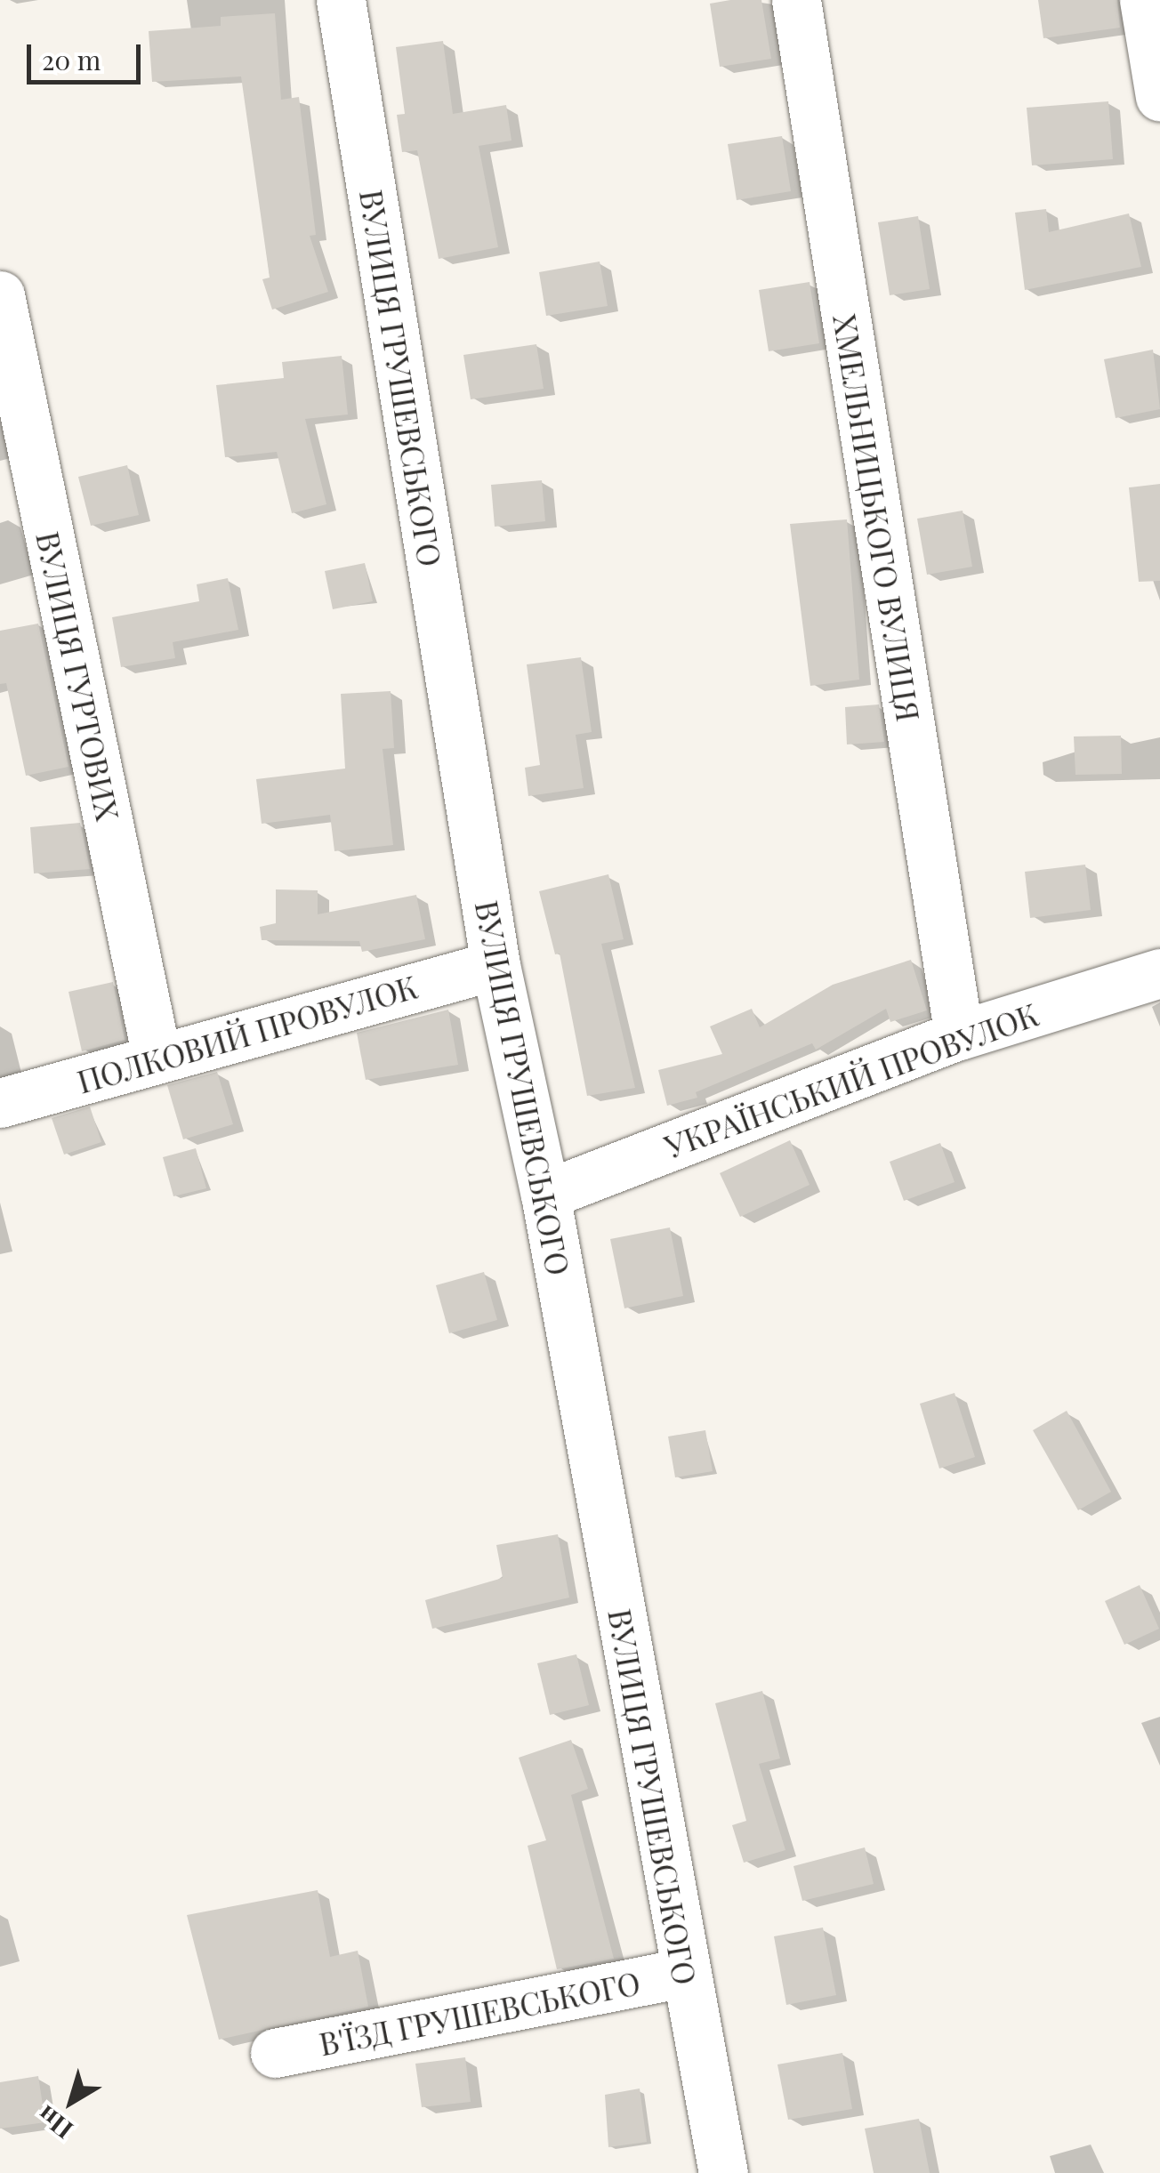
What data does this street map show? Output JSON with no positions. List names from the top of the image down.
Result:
{
  "streets": {
    "street": [
      "ВУЛИЦЯ ГРУШЕВСЬКОГО",
      "ХМЕЛЬНИЦЬКОГО ВУЛИЦЯ",
      "ВУЛИЦЯ ГУРТОВИХ",
      "ПОЛКОВИЙ ПРОВУЛОК",
      "УКРАЇНСЬКИЙ ПРОВУЛОК",
      "В'ЇЗД ГРУШЕВСЬКОГО"
    ]
  },
  "crossings": [
    ["ВУЛИЦЯ ГРУШЕВСЬКОГО", "ПОЛКОВИЙ ПРОВУЛОК"],
    ["ВУЛИЦЯ ГРУШЕВСЬКОГО", "УКРАЇНСЬКИЙ ПРОВУЛОК"],
    ["ВУЛИЦЯ ГРУШЕВСЬКОГО", "В'ЇЗД ГРУШЕВСЬКОГО"],
    ["ХМЕЛЬНИЦЬКОГО ВУЛИЦЯ", "УКРАЇНСЬКИЙ ПРОВУЛОК"],
    ["ВУЛИЦЯ ГУРТОВИХ", "ПОЛКОВИЙ ПРОВУЛОК"]
  ],
  "scale_bar": "20 m",
  "north": "bottom left"
}
